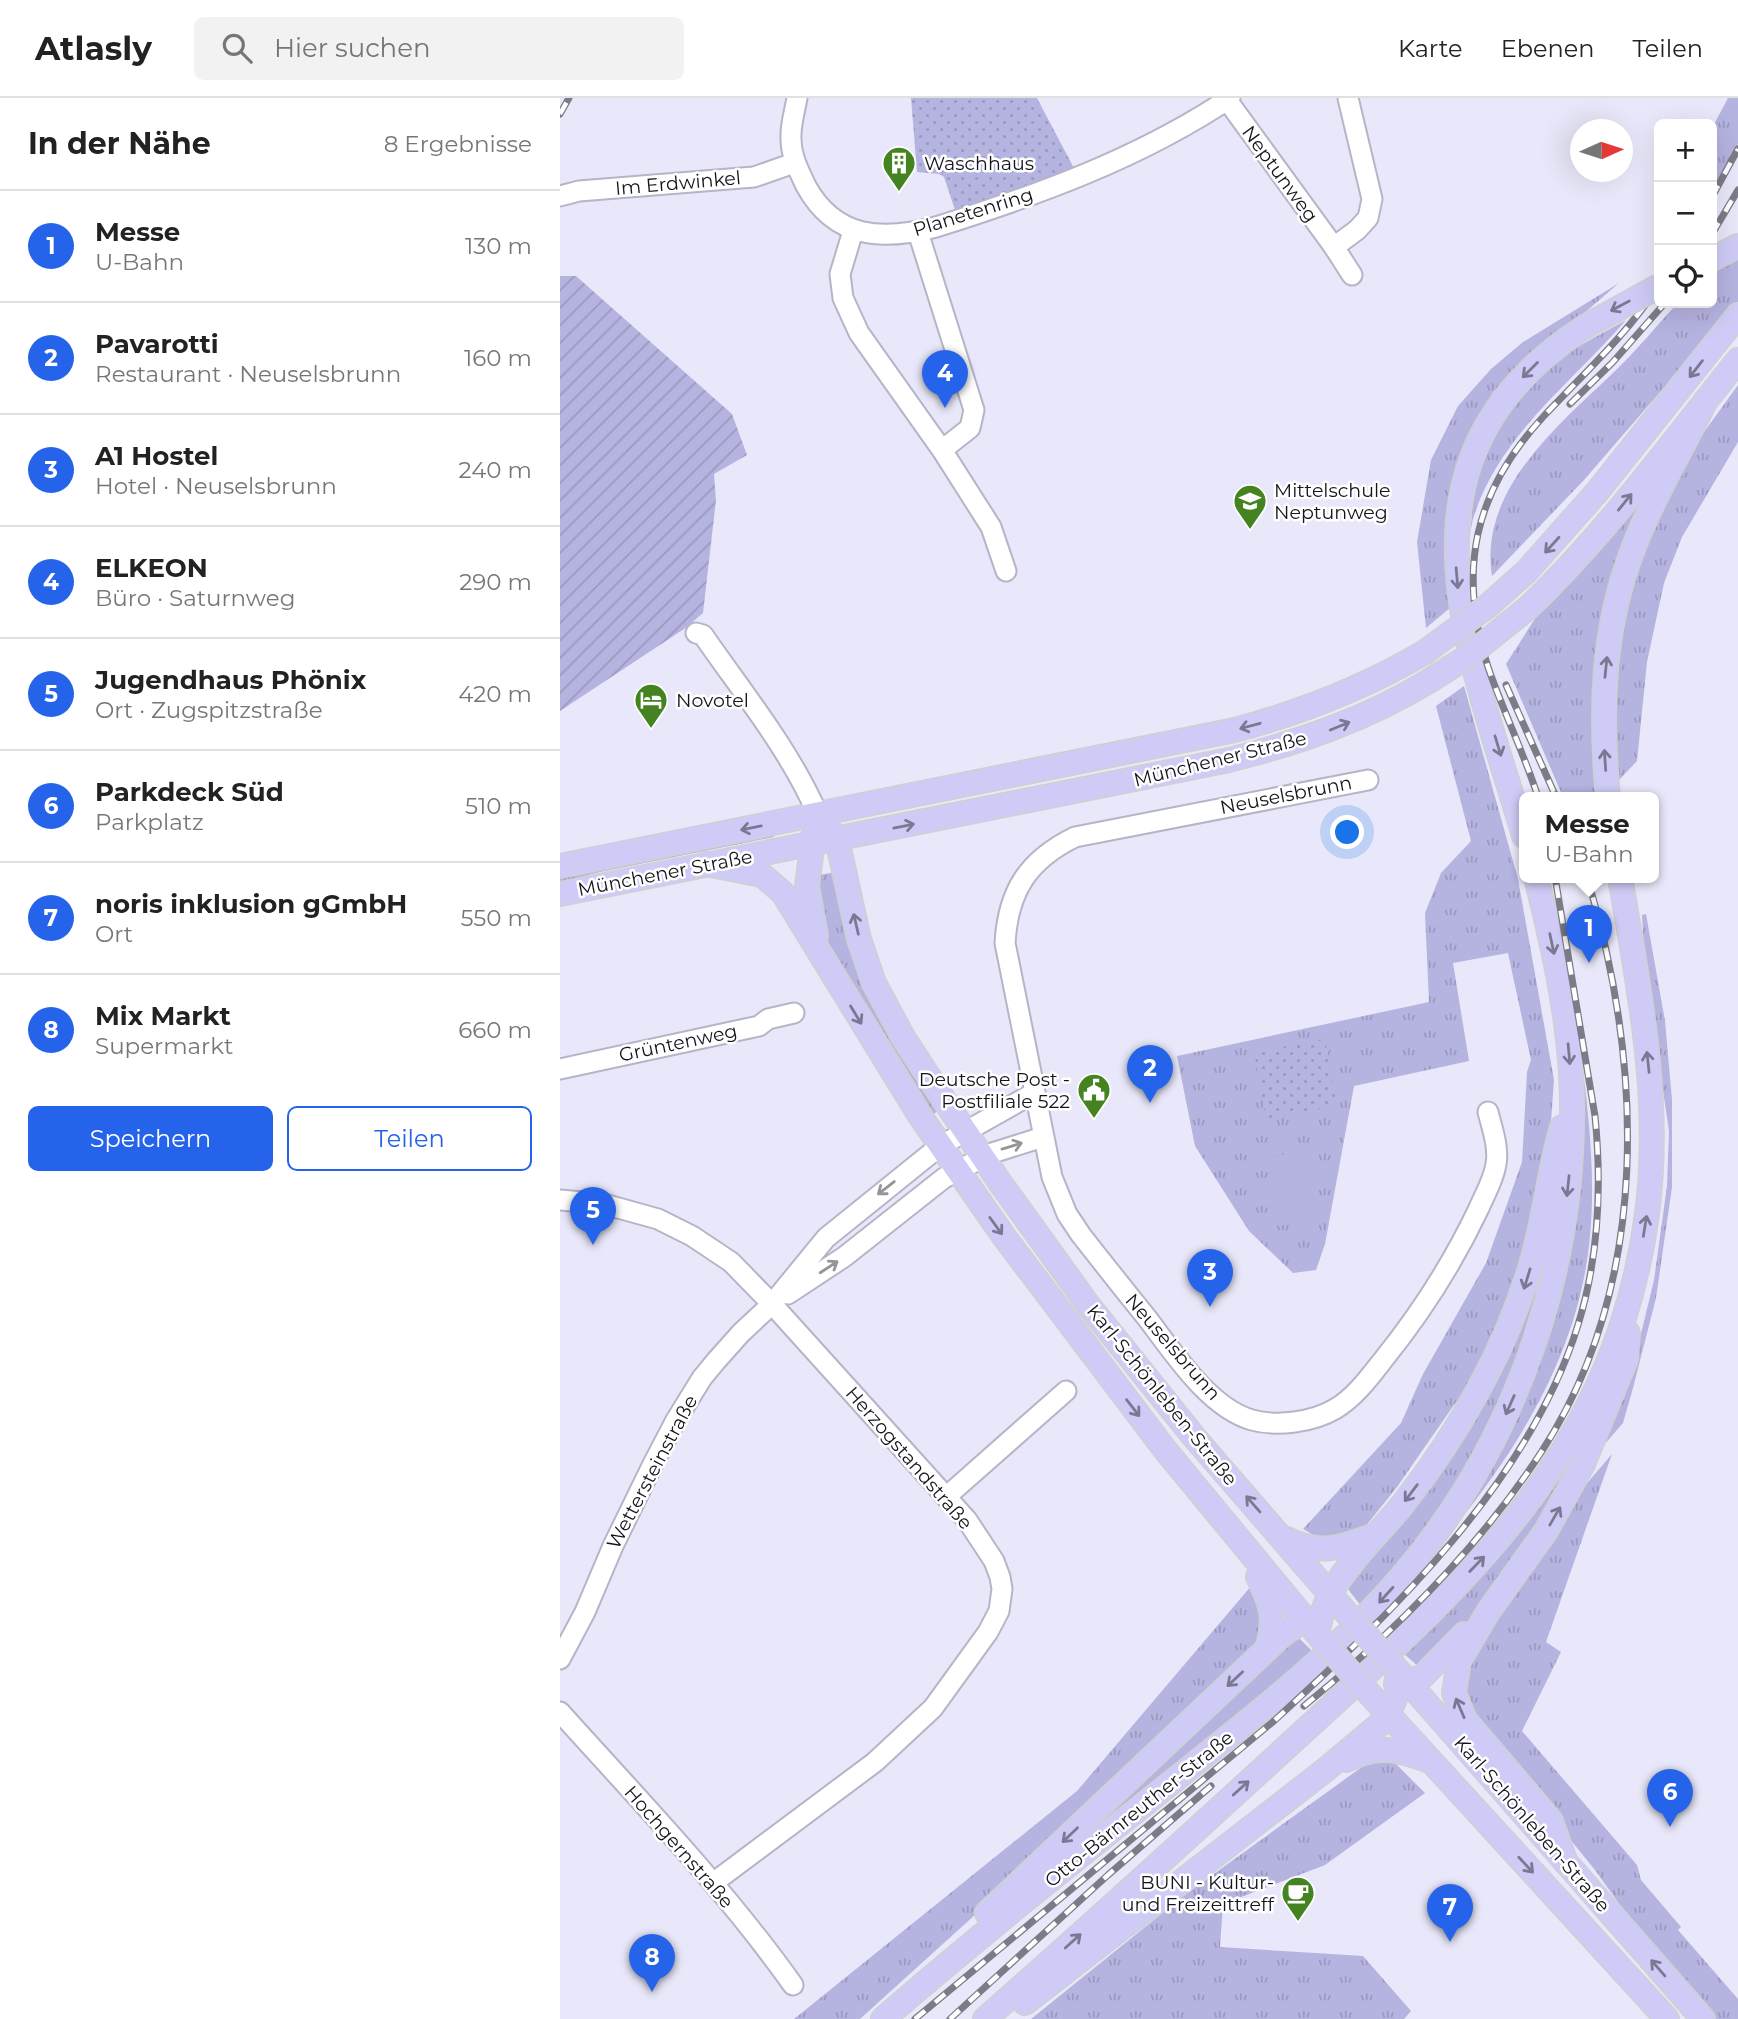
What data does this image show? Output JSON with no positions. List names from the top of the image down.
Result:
{
  "streets": {
    "main road": ["Münchener Straße", "Karl-Schönleben-Straße", "Otto-Bärnreuther-Straße"],
    "street": [
      "Neptunweg",
      "Im Erdwinkel",
      "Planetenring",
      "Neuselsbrunn",
      "Grüntenweg",
      "Herzogstandstraße",
      "Wettersteinstraße",
      "Hochgernstraße"
    ]
  },
  "crossings": [
    ["Neptunweg", "Planetenring"],
    ["Münchener Straße", "Karl-Schönleben-Straße"],
    ["Karl-Schönleben-Straße", "Wettersteinstraße"],
    ["Karl-Schönleben-Straße", "Otto-Bärnreuther-Straße"],
    ["Herzogstandstraße", "Wettersteinstraße"],
    ["Herzogstandstraße", "Hochgernstraße"]
  ],
  "places": {
    "building": ["Waschhaus"],
    "school or university": ["Mittelschule Neptunweg"],
    "hotel": ["Novotel"],
    "public building": ["Deutsche Post - Postfiliale 522"],
    "cafe": ["BUNI - Kultur- und Freizeittreff"]
  },
  "north": "right",
  "page": {
    "header": "Atlasly",
    "search": "Hier suchen",
    "nav": ["Karte", "Ebenen", "Teilen"],
    "heading": ["In der Nähe", "8 Ergebnisse"],
    "map_buttons": ["+", "−"],
    "list": [
      {
        "mark": "1",
        "name": "Messe",
        "note": "U-Bahn",
        "value": "130 m"
      },
      {
        "mark": "2",
        "name": "Pavarotti",
        "note": "Restaurant · Neuselsbrunn",
        "value": "160 m"
      },
      {
        "mark": "3",
        "name": "A1 Hostel",
        "note": "Hotel · Neuselsbrunn",
        "value": "240 m"
      },
      {
        "mark": "4",
        "name": "ELKEON",
        "note": "Büro · Saturnweg",
        "value": "290 m"
      },
      {
        "mark": "5",
        "name": "Jugendhaus Phönix",
        "note": "Ort · Zugspitzstraße",
        "value": "420 m"
      },
      {
        "mark": "6",
        "name": "Parkdeck Süd",
        "note": "Parkplatz",
        "value": "510 m"
      },
      {
        "mark": "7",
        "name": "noris inklusion gGmbH",
        "note": "Ort",
        "value": "550 m"
      },
      {
        "mark": "8",
        "name": "Mix Markt",
        "note": "Supermarkt",
        "value": "660 m"
      }
    ],
    "pins": [
      "4",
      "1",
      "2",
      "5",
      "3",
      "6",
      "7",
      "8"
    ],
    "popup": ["Messe", "U-Bahn"],
    "buttons": ["Speichern", "Teilen"]
  }
}
